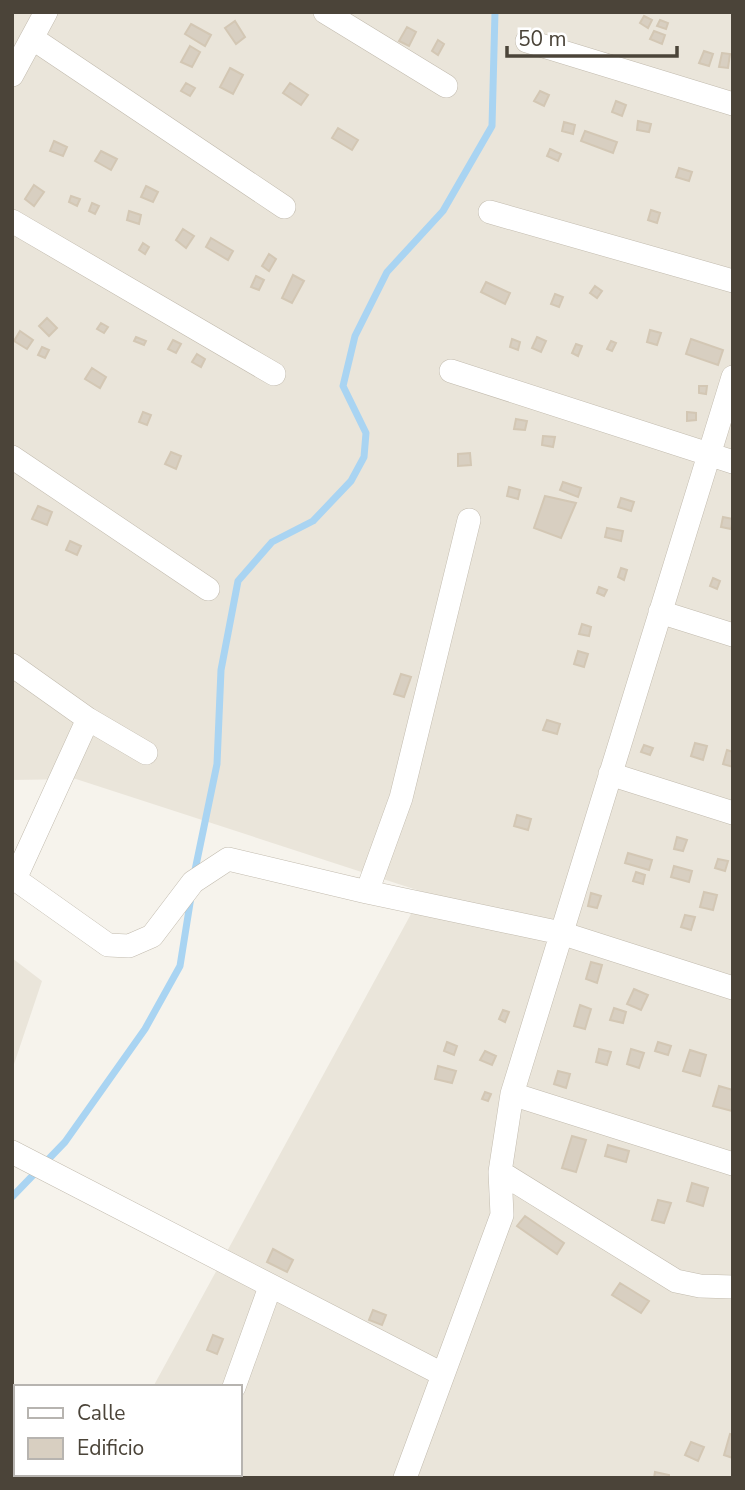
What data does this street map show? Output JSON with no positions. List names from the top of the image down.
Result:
{
  "legend": ["Calle", "Edificio"],
  "scale_bar": "50 m"
}
